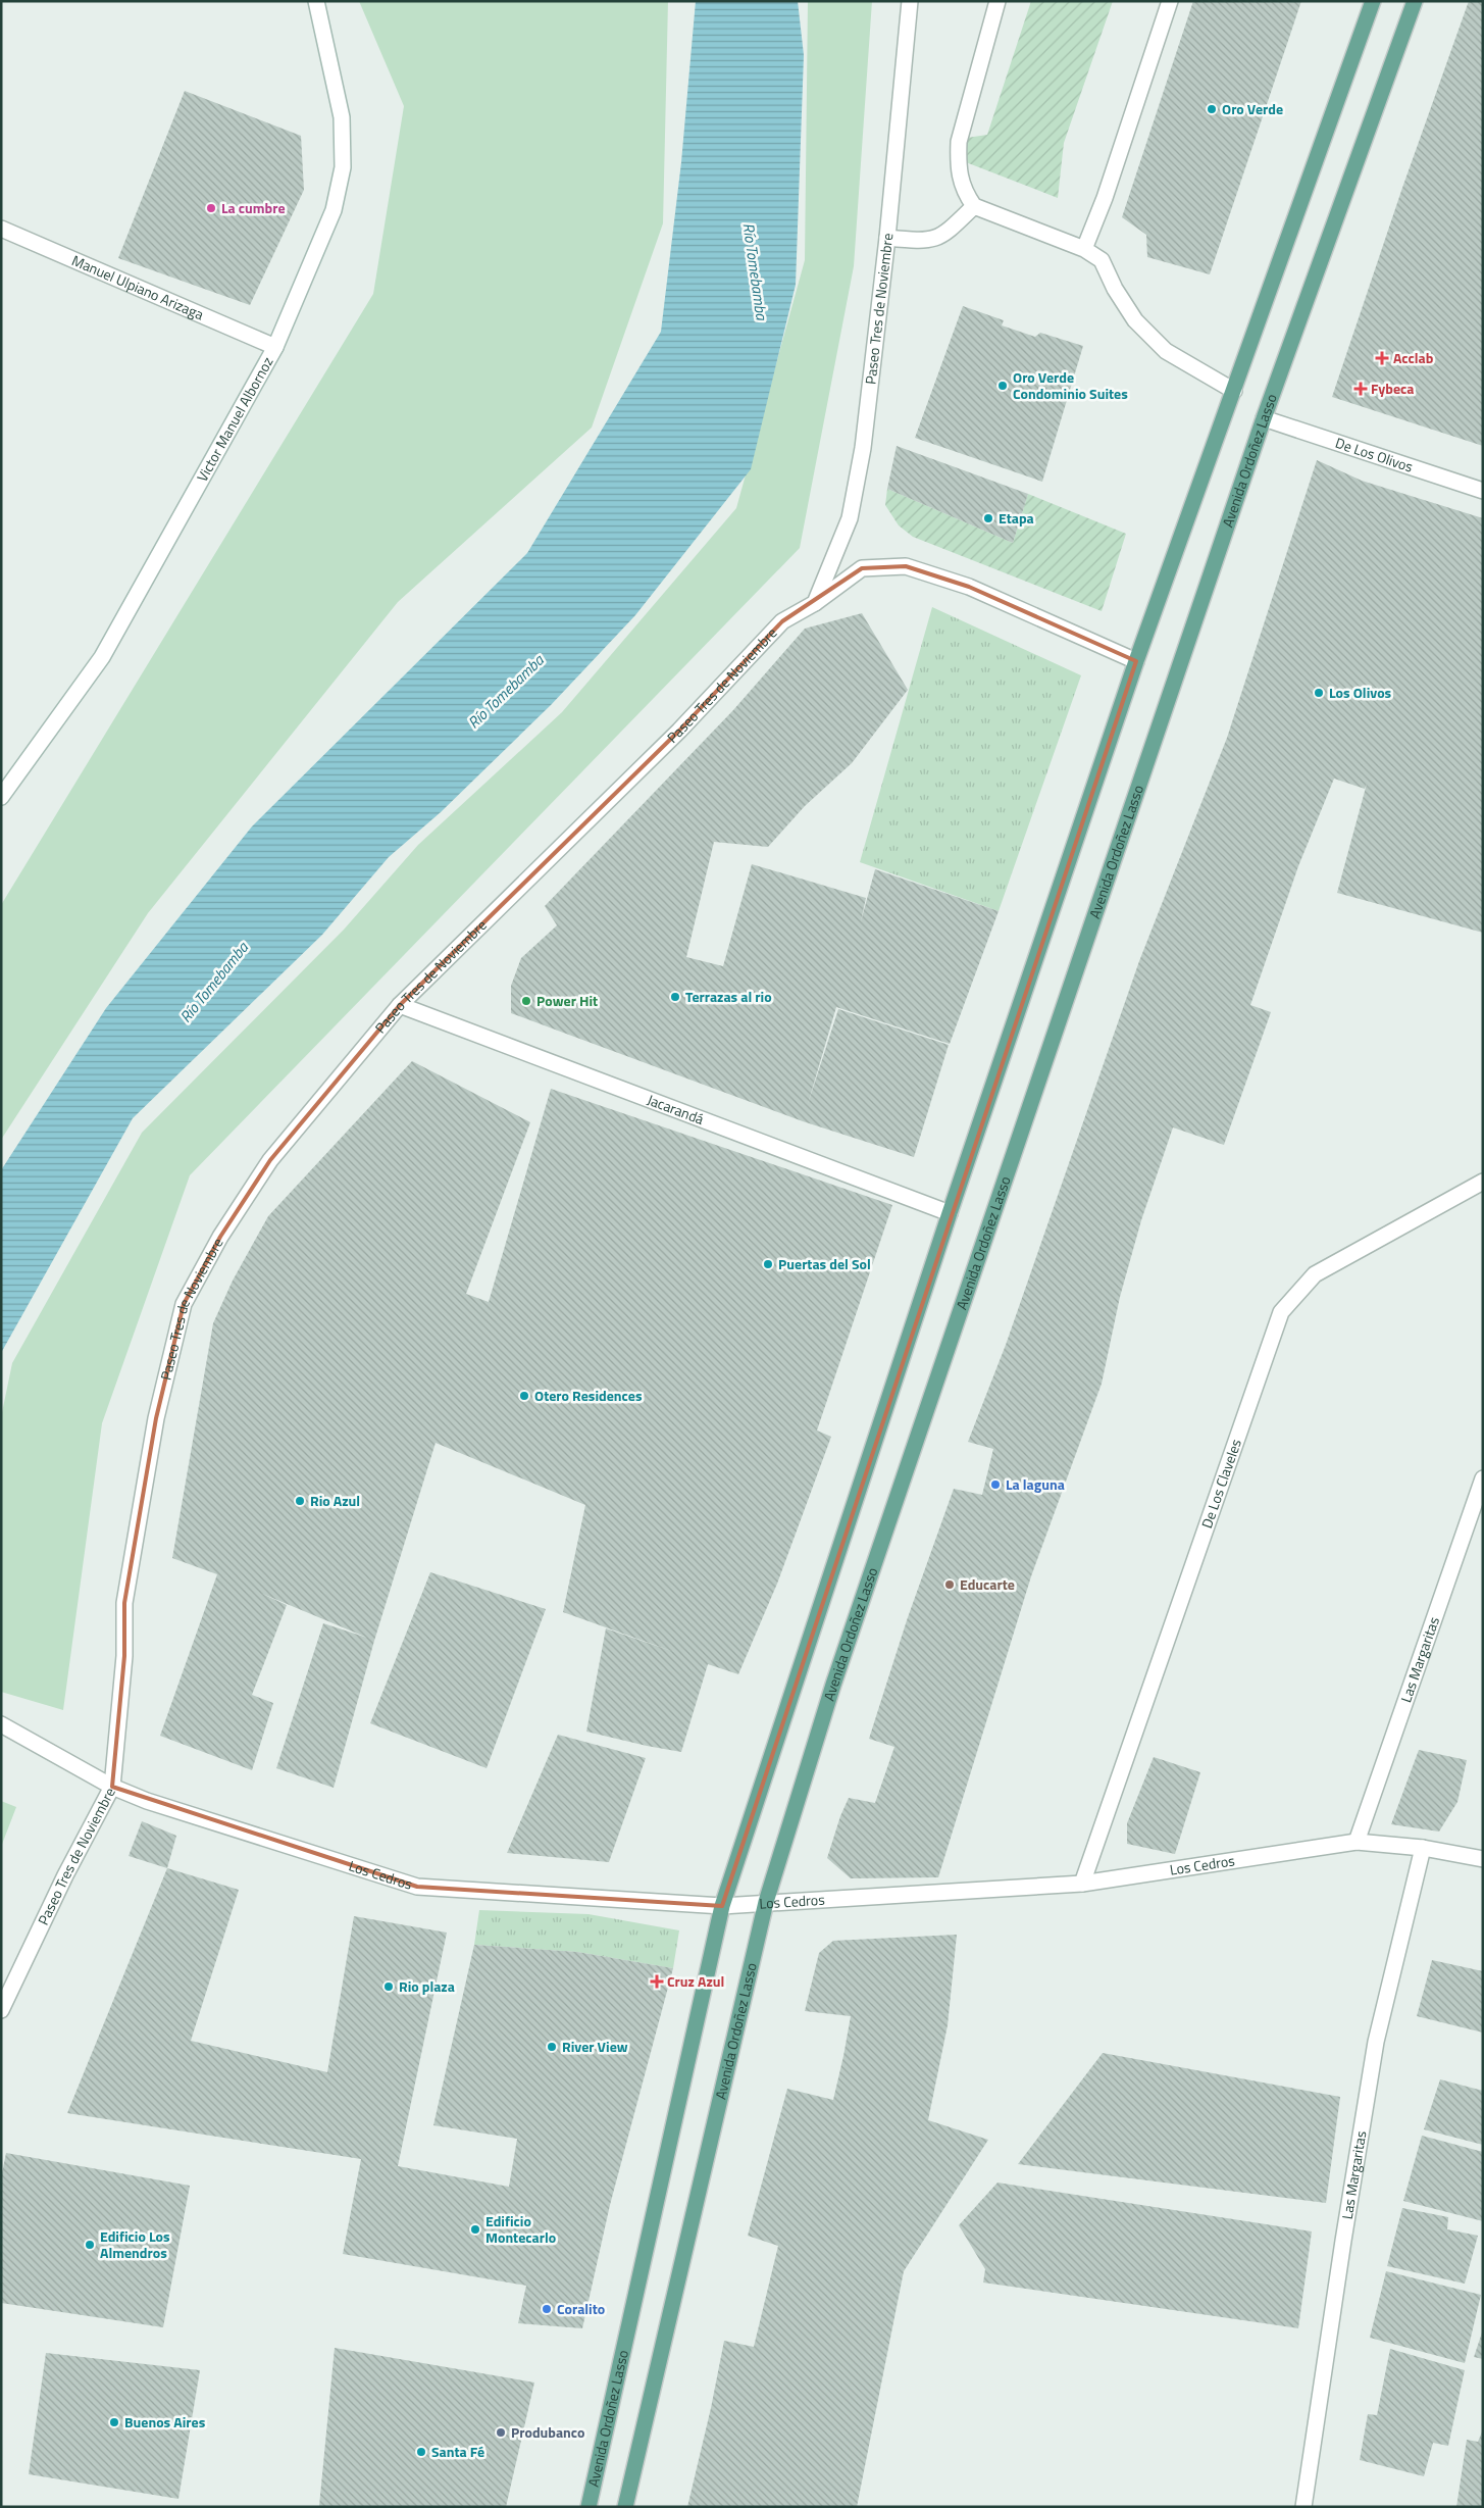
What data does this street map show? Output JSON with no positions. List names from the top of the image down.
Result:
{
  "streets": {
    "main road": ["Avenida Ordoñez Lasso"],
    "street": [
      "Manuel Ulpiano Arizaga",
      "Paseo Tres de Noviembre",
      "Victor Manuel Albornoz",
      "De Los Olivos",
      "Jacarandá",
      "De Los Claveles",
      "Las Margaritas",
      "Los Cedros"
    ]
  },
  "crossings": [
    ["Manuel Ulpiano Arizaga", "Victor Manuel Albornoz"],
    ["Paseo Tres de Noviembre", "Jacarandá"],
    ["Paseo Tres de Noviembre", "Los Cedros"],
    ["De Los Olivos", "Avenida Ordoñez Lasso"],
    ["Avenida Ordoñez Lasso", "Jacarandá"],
    ["Avenida Ordoñez Lasso", "Los Cedros"],
    ["De Los Claveles", "Los Cedros"],
    ["Las Margaritas", "Los Cedros"]
  ],
  "water": ["Río Tomebamba"],
  "places": {
    "other": [
      "Oro Verde",
      "La cumbre",
      "Oro Verde Condominio Suites",
      "Etapa",
      "Los Olivos",
      "Terrazas al rio",
      "Power Hit",
      "Puertas del Sol",
      "Otero Residences",
      "La laguna",
      "Rio Azul",
      "Educarte",
      "Rio plaza",
      "River View",
      "Edificio Montecarlo",
      "Edificio Los Almendros",
      "Coralito",
      "Buenos Aires",
      "Produbanco",
      "Santa Fé"
    ],
    "health": ["Acclab", "Fybeca", "Cruz Azul"]
  }
}
